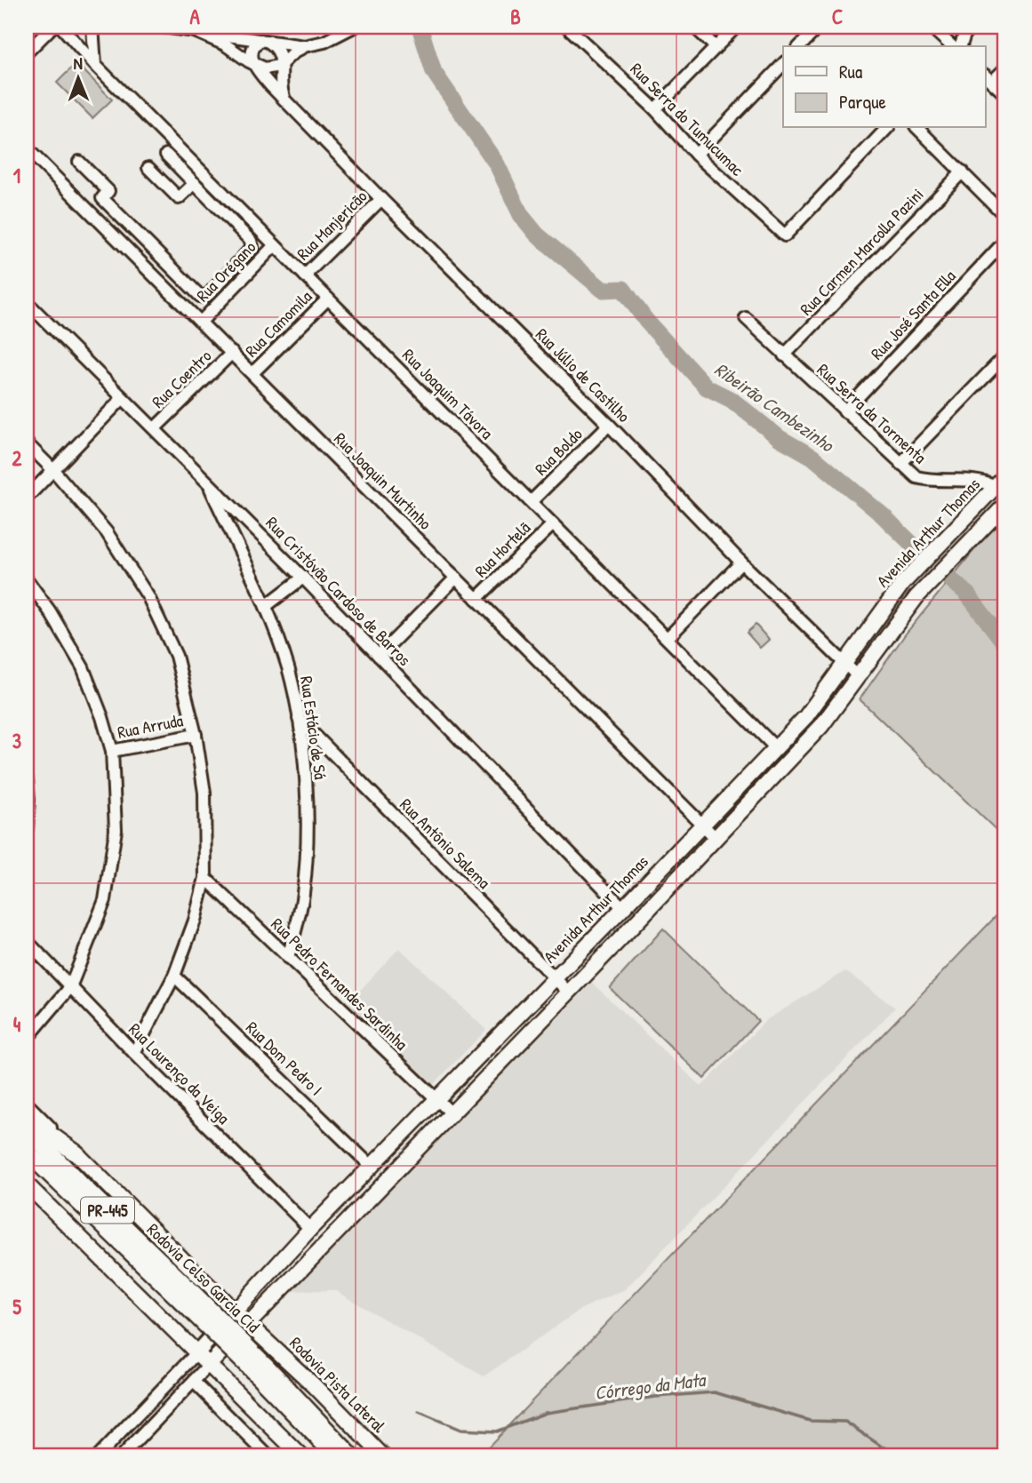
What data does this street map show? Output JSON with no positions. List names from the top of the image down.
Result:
{
  "streets": {
    "highway": ["PR-445", "Rodovia Celso Garcia Cid"],
    "main road": ["Avenida Arthur Thomas", "Rodovia Pista Lateral"],
    "street": [
      "Rua Serra do Tumucumac",
      "Rua Manjericão",
      "Rua Carmen Marcolla Pazini",
      "Rua Orégano",
      "Rua José Santa Ella",
      "Rua Camomila",
      "Rua Júlio de Castilho",
      "Rua Coentro",
      "Rua Joaquim Távora",
      "Rua Serra da Tormenta",
      "Rua Boldo",
      "Rua Joaquin Murtinho",
      "Rua Hortelã",
      "Rua Cristóvão Cardoso de Barros",
      "Rua Arruda",
      "Rua Estácio de Sá",
      "Rua Antônio Salema",
      "Rua Pedro Fernandes Sardinha",
      "Rua Dom Pedro I",
      "Rua Lourenço da Veiga"
    ]
  },
  "crossings": [
    ["Rua Manjericão", "Rua Júlio de Castilho"],
    ["Rua Manjericão", "Rua Joaquim Távora"],
    ["Rua Carmen Marcolla Pazini", "Rua Serra da Tormenta"],
    ["Rua Orégano", "Rua Joaquim Távora"],
    ["Rua Orégano", "Rua Joaquin Murtinho"],
    ["Rua José Santa Ella", "Rua Serra da Tormenta"],
    ["Rua Camomila", "Rua Joaquim Távora"],
    ["Rua Camomila", "Rua Joaquin Murtinho"],
    ["Rua Júlio de Castilho", "Rua Boldo"],
    ["Rua Júlio de Castilho", "Avenida Arthur Thomas"],
    ["Rua Coentro", "Rua Joaquin Murtinho"],
    ["Rua Coentro", "Rua Cristóvão Cardoso de Barros"],
    ["Rua Joaquim Távora", "Rua Boldo"],
    ["Rua Joaquim Távora", "Avenida Arthur Thomas"],
    ["Rua Joaquim Távora", "Rua Hortelã"],
    ["Rua Serra da Tormenta", "Avenida Arthur Thomas"],
    ["Rua Joaquin Murtinho", "Avenida Arthur Thomas"],
    ["Rua Joaquin Murtinho", "Rua Hortelã"],
    ["Avenida Arthur Thomas", "Rua Cristóvão Cardoso de Barros"],
    ["Avenida Arthur Thomas", "Rua Antônio Salema"],
    ["Avenida Arthur Thomas", "Rua Pedro Fernandes Sardinha"],
    ["Avenida Arthur Thomas", "Rua Dom Pedro I"],
    ["Avenida Arthur Thomas", "Rua Lourenço da Veiga"],
    ["Avenida Arthur Thomas", "PR-445"],
    ["Avenida Arthur Thomas", "Rodovia Pista Lateral"],
    ["Rua Cristóvão Cardoso de Barros", "Rua Estácio de Sá"],
    ["Rua Estácio de Sá", "Rua Antônio Salema"],
    ["Rua Estácio de Sá", "Rua Pedro Fernandes Sardinha"]
  ],
  "water": ["Ribeirão Cambezinho", "Córrego da Mata"],
  "legend": ["Rua", "Parque"],
  "north": "top",
  "grid": {
    "columns": ["A", "B", "C"],
    "rows": [
      "1",
      "2",
      "3",
      "4",
      "5"
    ]
  }
}
